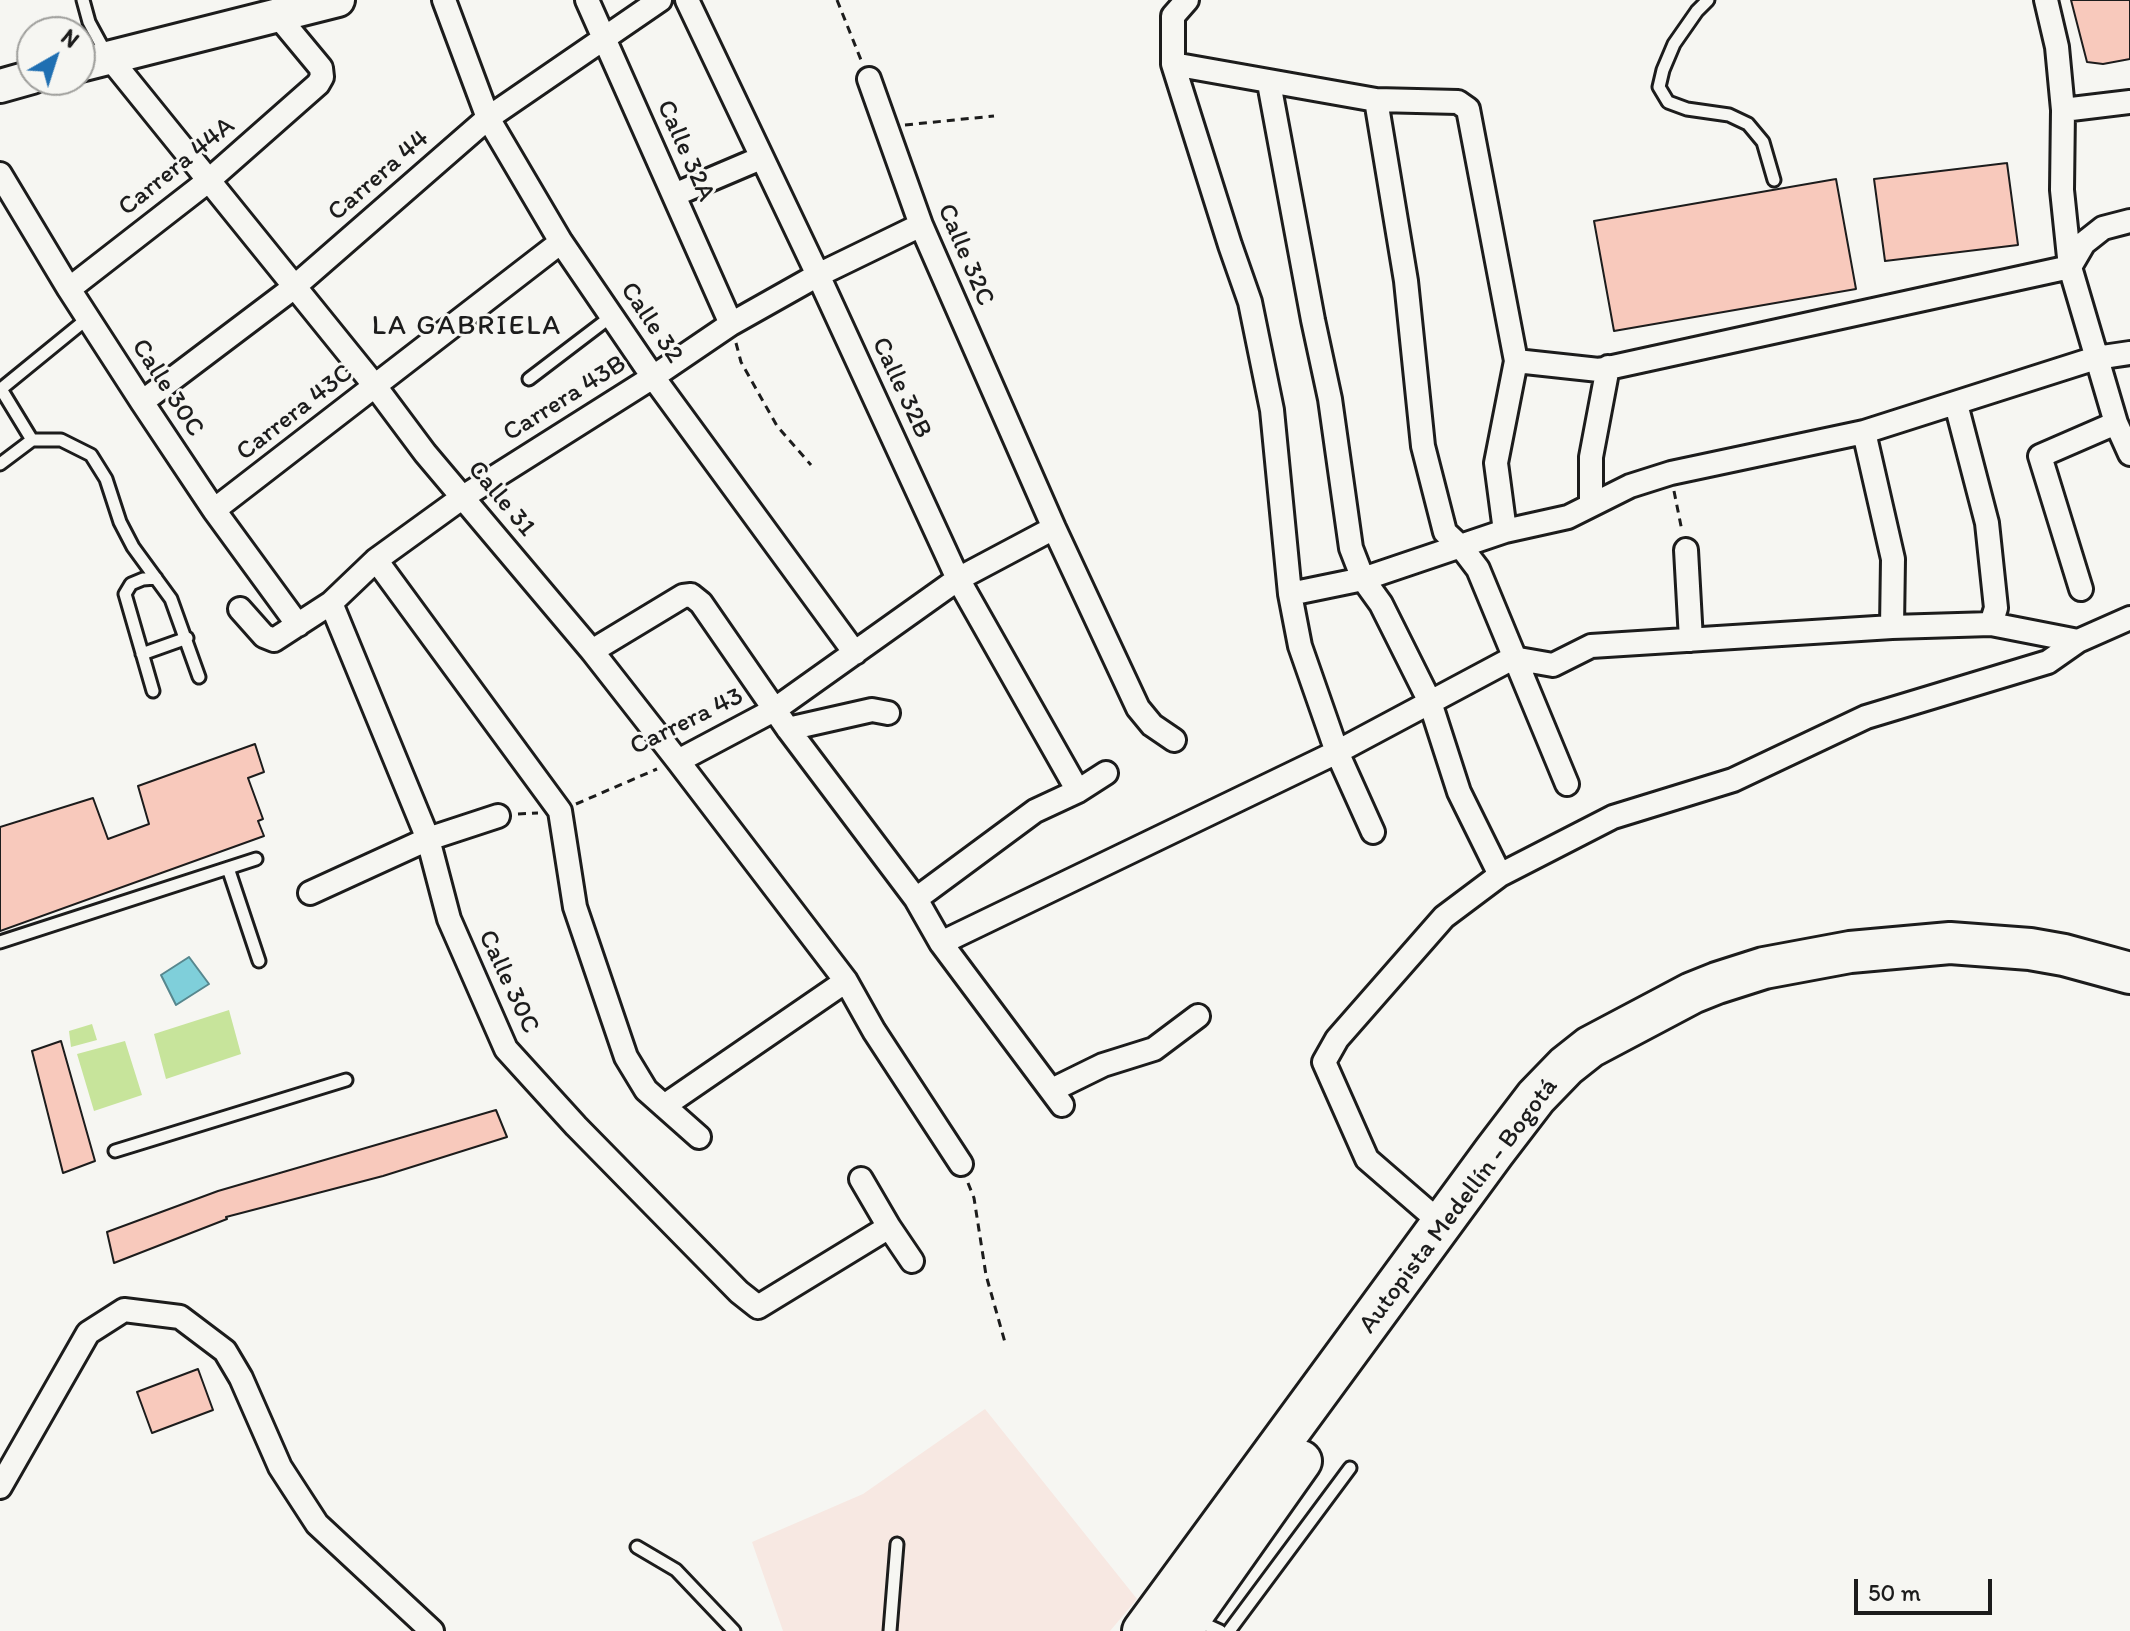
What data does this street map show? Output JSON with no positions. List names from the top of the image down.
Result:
{
  "streets": {
    "highway": ["Autopista Medellín - Bogotá"],
    "street": [
      "Calle 32A",
      "Carrera 44A",
      "Carrera 44",
      "Calle 32C",
      "Calle 32",
      "Calle 30C",
      "Calle 32B",
      "Carrera 43B",
      "Carrera 43C",
      "Calle 31",
      "Carrera 43"
    ]
  },
  "crossings": [
    ["Calle 32A", "Carrera 44"],
    ["Calle 32A", "Carrera 43B"],
    ["Carrera 44A", "Calle 30C"],
    ["Carrera 44A", "Calle 31"],
    ["Carrera 44", "Calle 32"],
    ["Carrera 44", "Calle 30C"],
    ["Carrera 44", "Calle 31"],
    ["Calle 32C", "Carrera 43B"],
    ["Calle 32C", "Carrera 43"],
    ["Calle 32", "Carrera 43B"],
    ["Calle 32", "Carrera 43C"],
    ["Calle 32", "Carrera 43"],
    ["Calle 30C", "Carrera 43B"],
    ["Calle 30C", "Carrera 43C"],
    ["Calle 32B", "Carrera 43B"],
    ["Calle 32B", "Carrera 43"],
    ["Carrera 43B", "Calle 31"],
    ["Carrera 43C", "Calle 31"],
    ["Calle 31", "Carrera 43"]
  ],
  "districts": ["LA GABRIELA"],
  "scale_bar": "50 m",
  "north": "top right"
}
